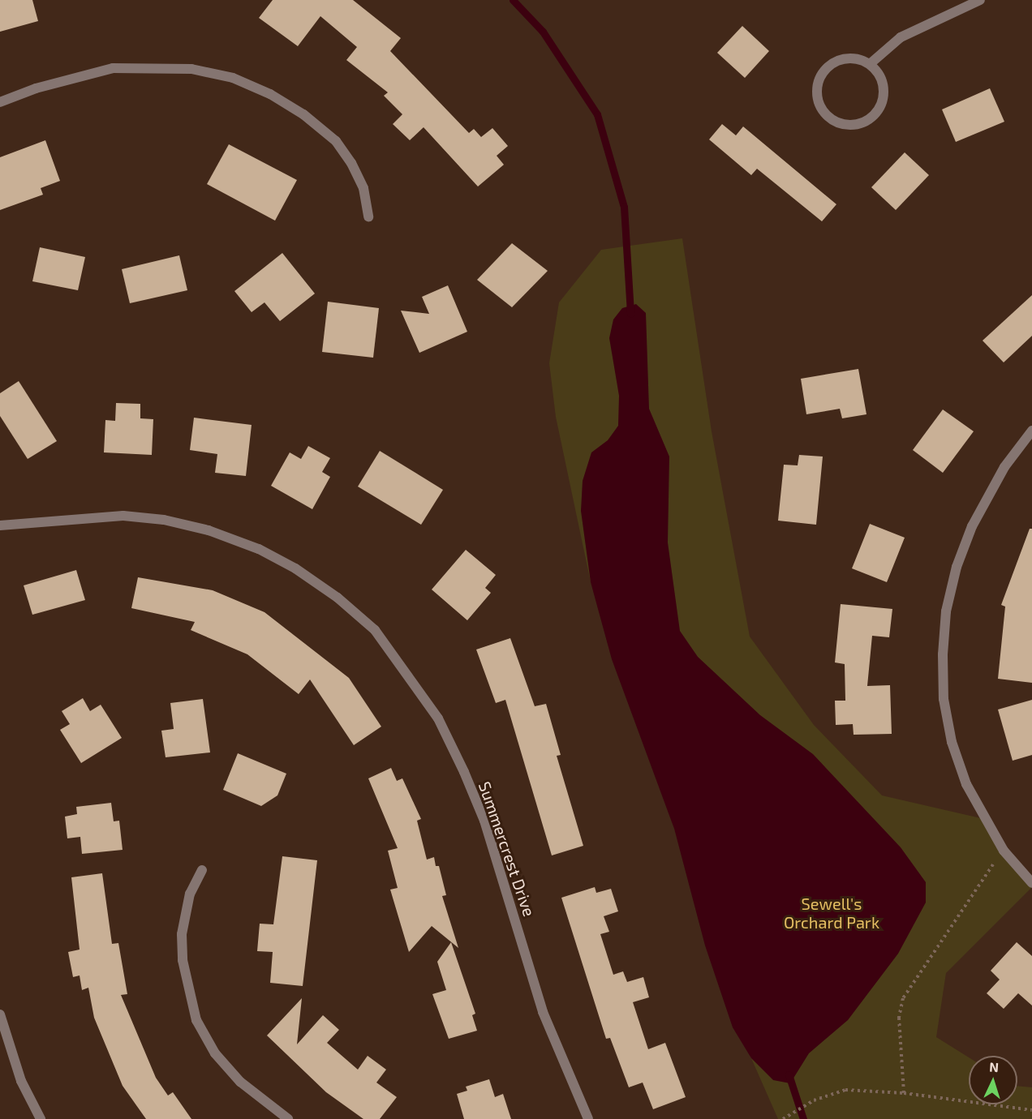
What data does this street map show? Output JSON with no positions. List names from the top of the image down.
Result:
{
  "streets": {
    "street": ["Summercrest Drive"]
  },
  "parks": ["Sewell's Orchard Park"],
  "north": "top"
}
